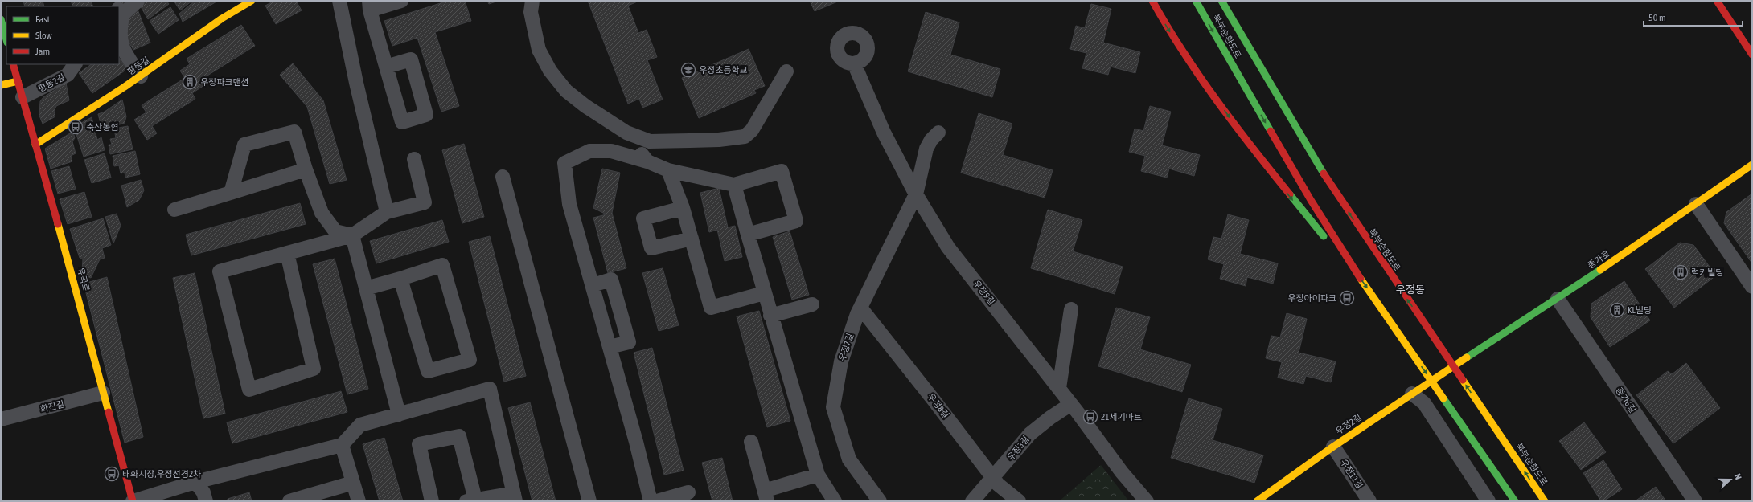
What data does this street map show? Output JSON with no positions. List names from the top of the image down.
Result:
{
  "streets": {
    "main road": [
      "북부순환도로",
      "평동길",
      "종가로",
      "유곡로",
      "우정2길"
    ],
    "street": [
      "평동2길",
      "우정9길",
      "우정7길",
      "종가6길",
      "우정8길",
      "화진길",
      "우정3길",
      "우정11길"
    ]
  },
  "crossings": [
    ["북부순환도로", "종가로"],
    ["북부순환도로", "우정2길"],
    ["평동길", "유곡로"],
    ["평동2길", "유곡로"],
    ["종가로", "종가6길"],
    ["종가로", "우정2길"],
    ["유곡로", "화진길"],
    ["우정9길", "우정7길"],
    ["우정9길", "우정3길"],
    ["우정7길", "우정8길"],
    ["우정8길", "우정3길"],
    ["우정2길", "우정11길"]
  ],
  "districts": ["우정동"],
  "places": {
    "school or university": ["우정초등학교"],
    "building": ["우정파크맨션", "럭키빌딩", "KL빌딩"],
    "bus stop": [
      "축산농협",
      "우정아이파크",
      "21세기마트",
      "태화시장,우정선경2차"
    ]
  },
  "legend": ["Fast", "Slow", "Jam"],
  "scale_bar": "50 m",
  "north": "right"
}
